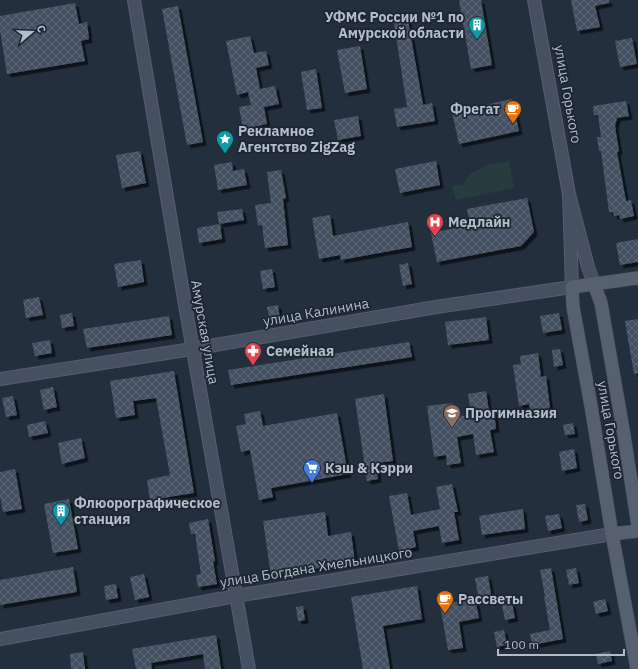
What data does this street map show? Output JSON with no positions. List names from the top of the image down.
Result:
{
  "streets": {
    "main road": ["улица Горького", "улица Калинина", "улица Богдана Хмельницкого"],
    "street": ["Амурская улица"]
  },
  "crossings": [
    ["улица Горького", "улица Калинина"],
    ["улица Горького", "улица Богдана Хмельницкого"],
    ["улица Калинина", "Амурская улица"],
    ["Амурская улица", "улица Богдана Хмельницкого"]
  ],
  "places": {
    "building": ["УФМС России №1 по Амурской области", "Флюорографическое станция"],
    "cafe": ["Фрегат", "Рассветы"],
    "place": ["Рекламное Агентство ZigZag"],
    "hospital": ["Медлайн"],
    "pharmacy": ["Семейная"],
    "school or university": ["Прогимназия"],
    "supermarket": ["Кэш & Кэрри"]
  },
  "scale_bar": "100 m",
  "north": "right"
}
